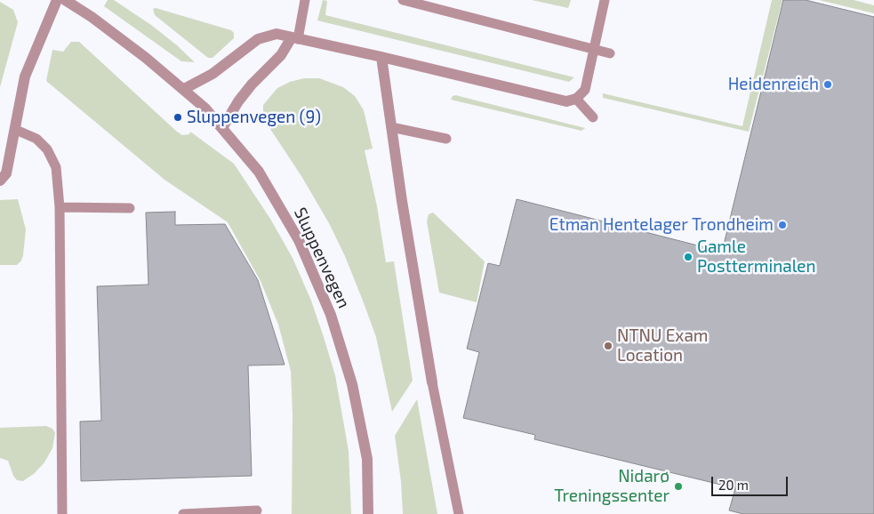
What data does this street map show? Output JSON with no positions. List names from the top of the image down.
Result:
{
  "streets": {
    "street": ["Sluppenvegen"]
  },
  "places": [
    "Heidenreich",
    "Sluppenvegen (9)",
    "Etman Hentelager Trondheim",
    "Gamle Postterminalen",
    "NTNU Exam Location",
    "Nidarø Treningssenter"
  ],
  "scale_bar": "20 m"
}
